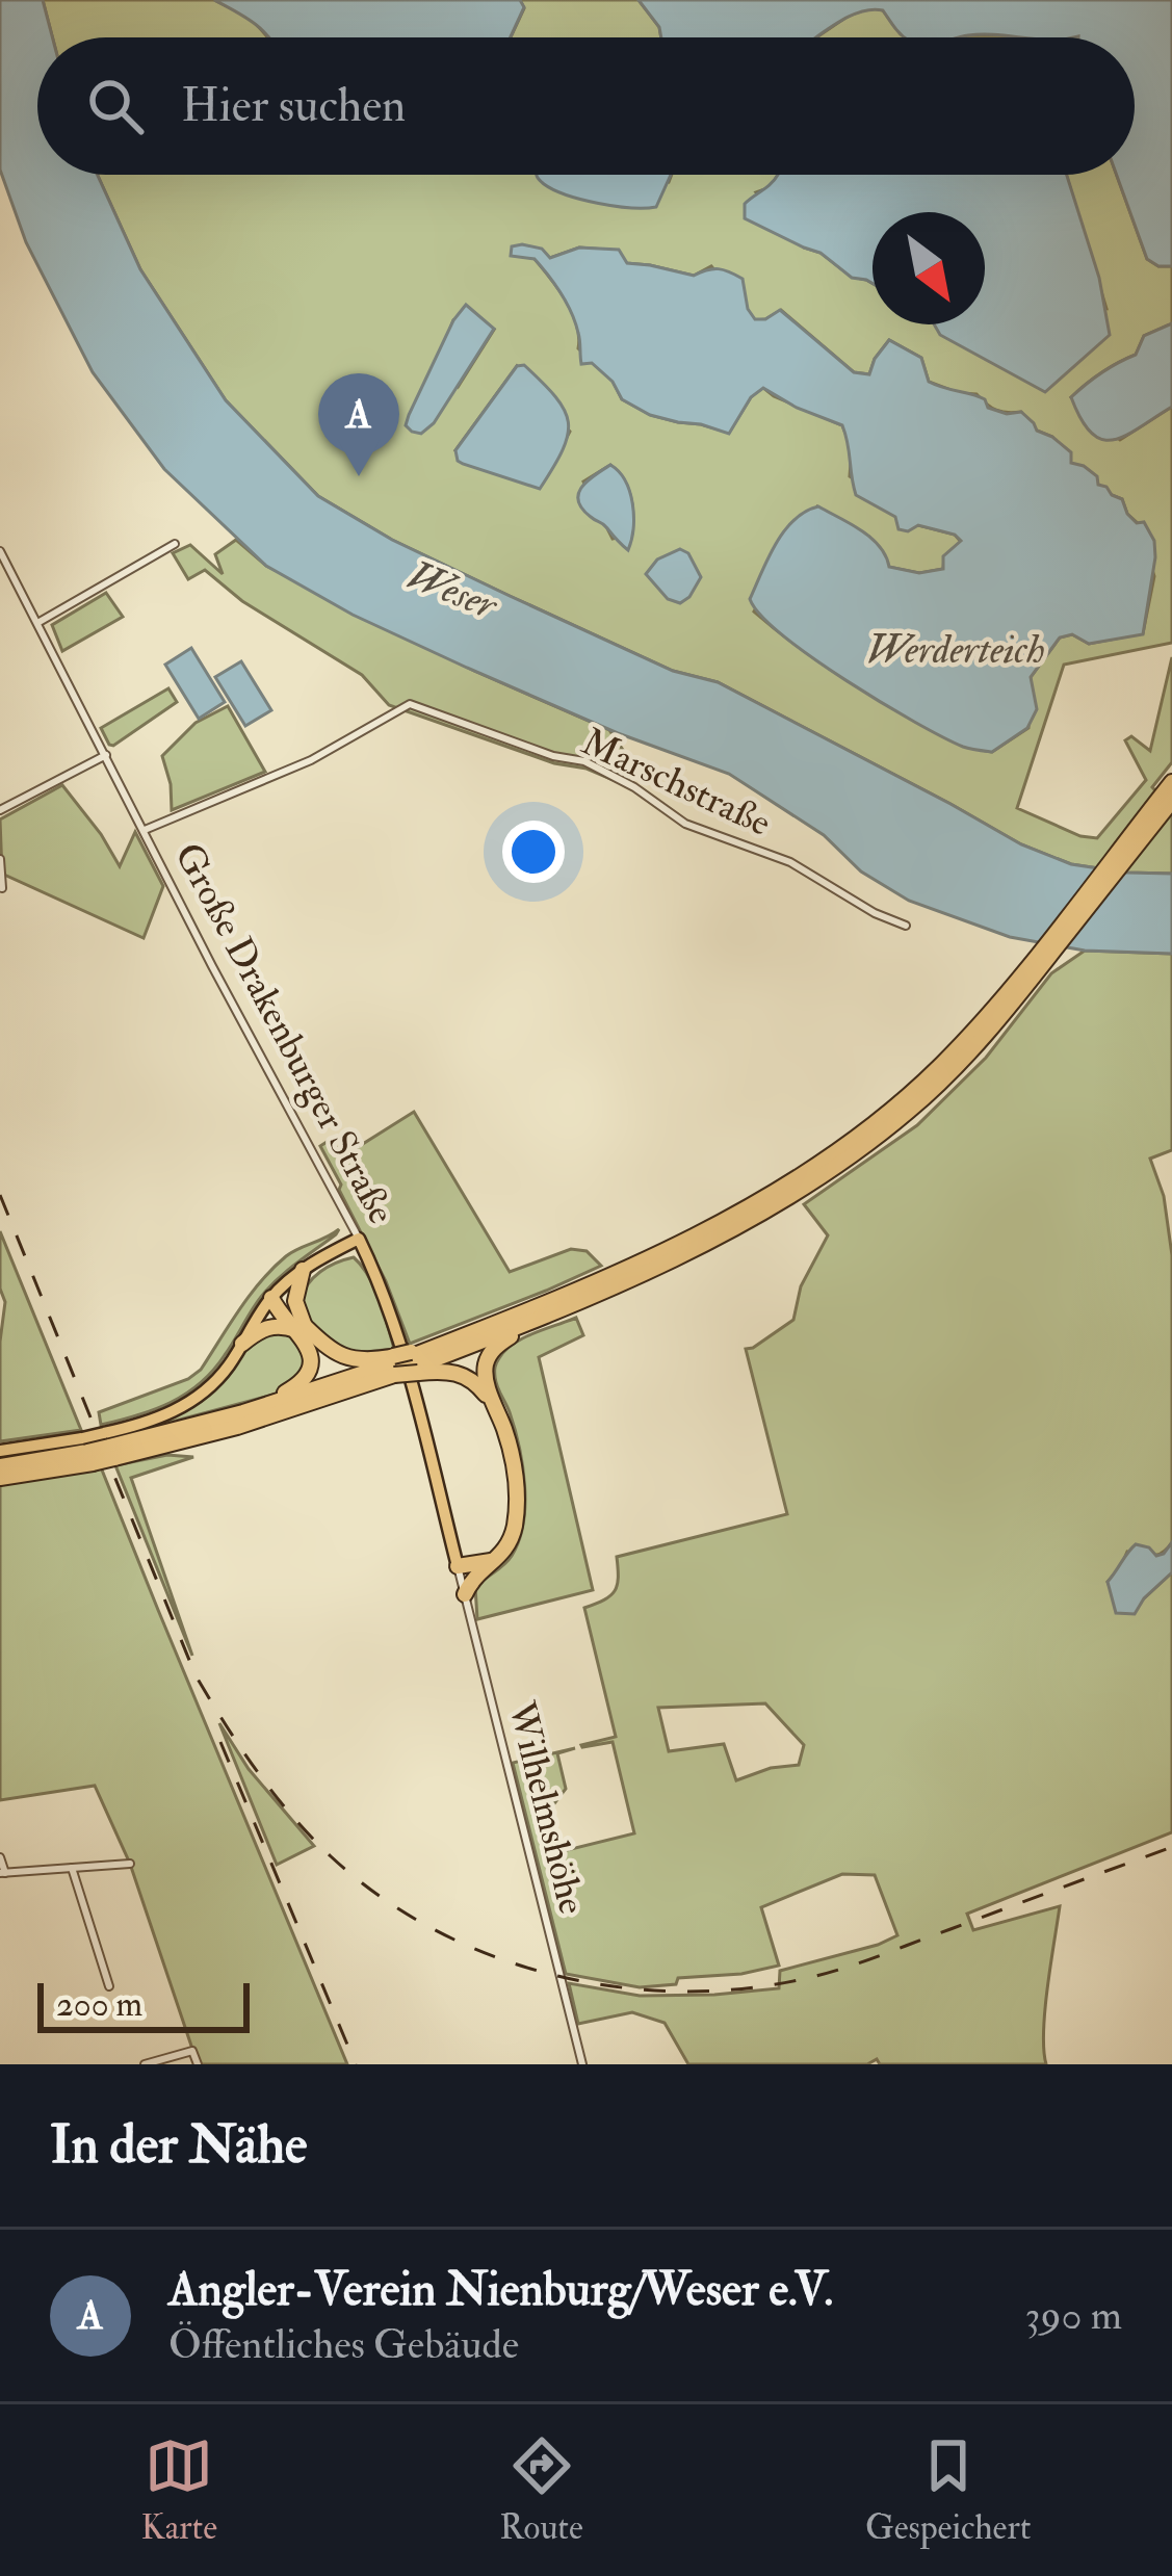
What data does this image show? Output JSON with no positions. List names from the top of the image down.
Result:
{
  "streets": {
    "main road": ["Große Drakenburger Straße"],
    "street": ["Marschstraße", "Wilhelmshöhe"]
  },
  "crossings": [
    ["Marschstraße", "Große Drakenburger Straße"],
    ["Große Drakenburger Straße", "Wilhelmshöhe"]
  ],
  "water": ["Weser", "Werderteich"],
  "scale_bar": "200 m",
  "north": "bottom right",
  "page": {
    "search": "Hier suchen",
    "pins": "A",
    "scale": "200 m",
    "heading": "In der Nähe",
    "list": [
      {
        "mark": "A",
        "name": "Angler-Verein Nienburg/Weser e.V.",
        "note": "Öffentliches Gebäude",
        "value": "390 m"
      }
    ],
    "nav": ["Karte", "Route", "Gespeichert"]
  }
}
